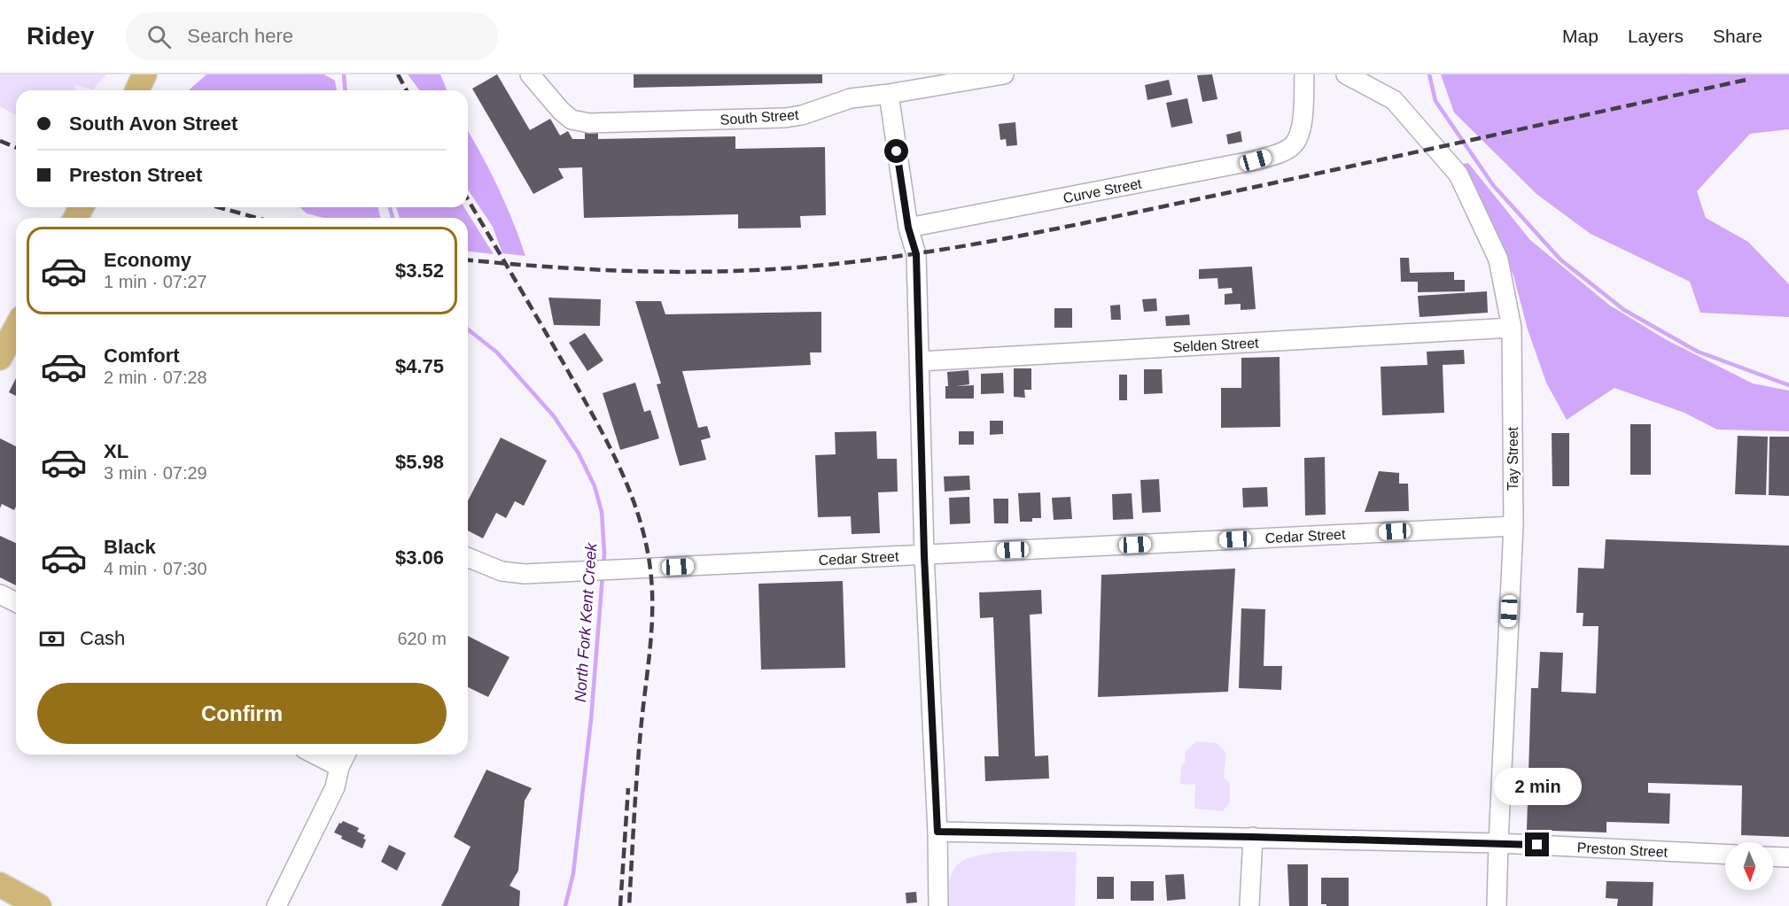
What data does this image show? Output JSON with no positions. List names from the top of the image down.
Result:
{
  "streets": {
    "street": [
      "South Street",
      "Curve Street",
      "Selden Street",
      "Tay Street",
      "Cedar Street",
      "Preston Street"
    ]
  },
  "crossings": [
    ["Selden Street", "Tay Street"],
    ["Tay Street", "Cedar Street"],
    ["Tay Street", "Preston Street"]
  ],
  "water": ["North Fork Kent Creek"],
  "north": "bottom",
  "page": {
    "header": "Ridey",
    "search": "Search here",
    "nav": ["Map", "Layers", "Share"],
    "banner": ["South Avon Street", "Preston Street"],
    "list": [
      {
        "name": "Economy",
        "note": "1 min · 07:27",
        "value": "$3.52"
      },
      {
        "name": "Comfort",
        "note": "2 min · 07:28",
        "value": "$4.75"
      },
      {
        "name": "XL",
        "note": "3 min · 07:29",
        "value": "$5.98"
      },
      {
        "name": "Black",
        "note": "4 min · 07:30",
        "value": "$3.06"
      }
    ],
    "pay": ["Cash", "620 m"],
    "buttons": "Confirm",
    "bubble": "2 min"
  }
}
